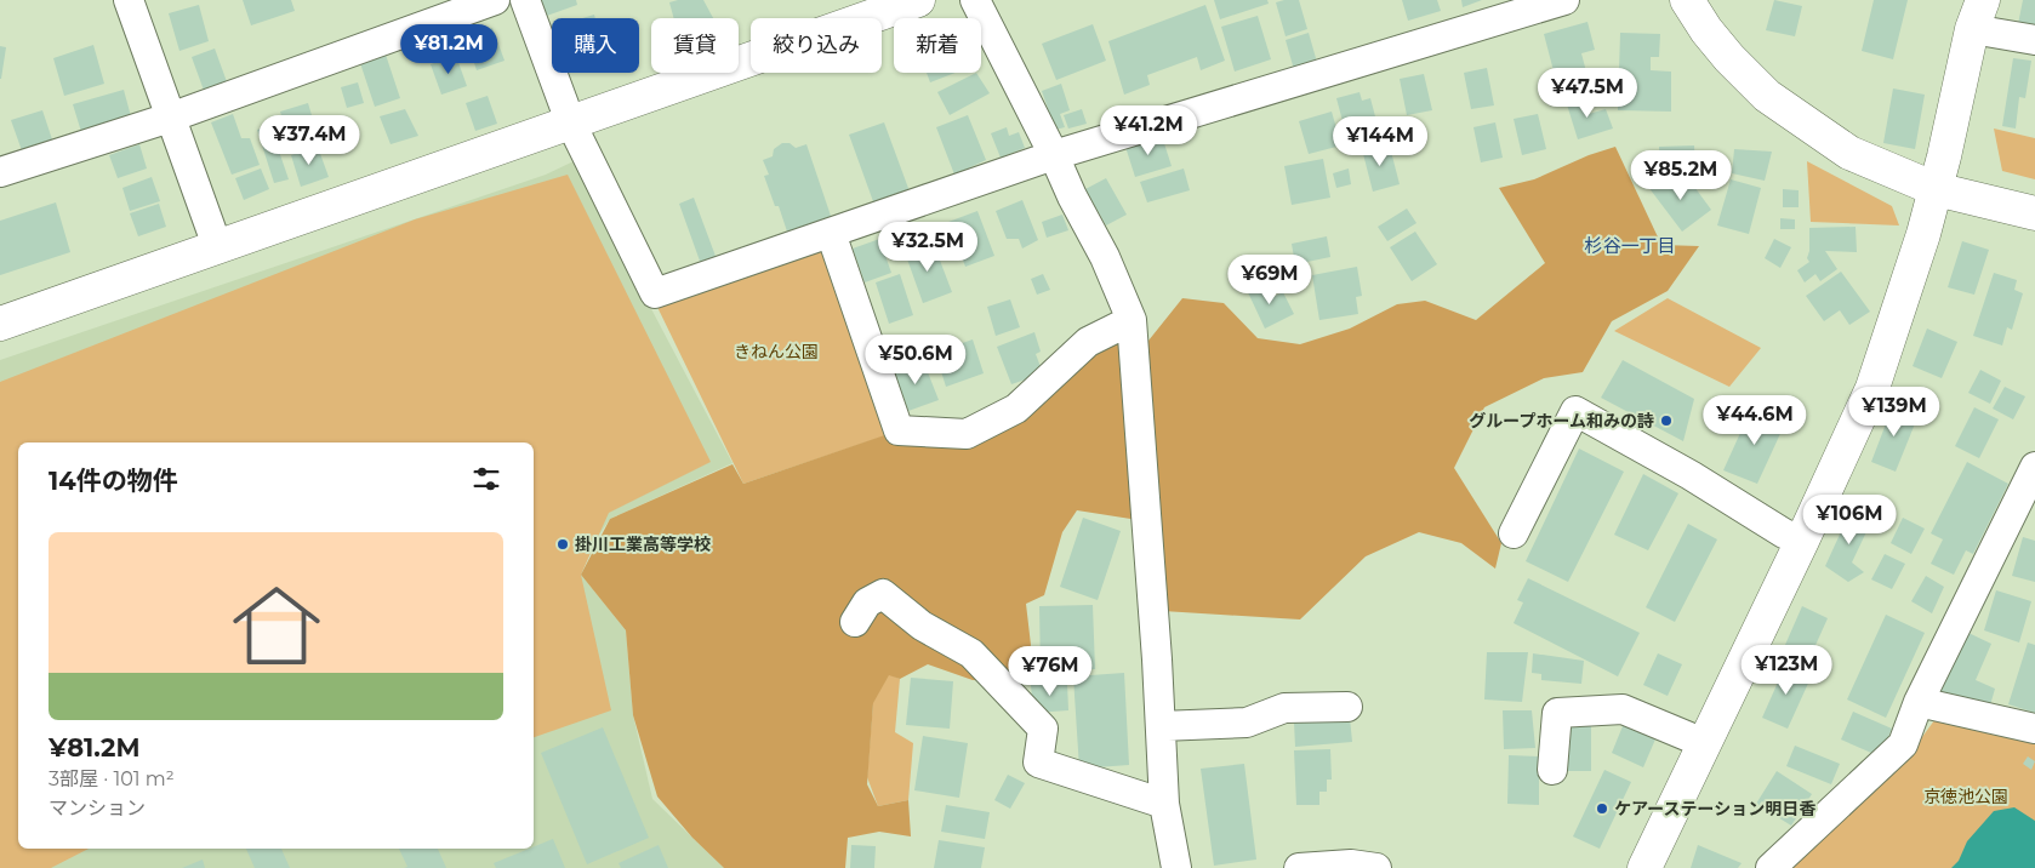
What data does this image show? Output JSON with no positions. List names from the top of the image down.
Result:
{
  "districts": ["杉谷一丁目"],
  "parks": ["きねん公園", "京徳池公園"],
  "places": ["グループホーム和みの詩", "掛川工業高等学校", "ケアーステーション明日香"],
  "page": {
    "chip": [
      "購入",
      "賃貸",
      "絞り込み",
      "新着"
    ],
    "price": [
      "¥81.2M",
      "¥47.5M",
      "¥41.2M",
      "¥37.4M",
      "¥144M",
      "¥85.2M",
      "¥32.5M",
      "¥69M",
      "¥50.6M",
      "¥139M",
      "¥44.6M",
      "¥106M",
      "¥123M",
      "¥76M"
    ],
    "heading": "14件の物件",
    "list": [
      {
        "name": "¥81.2M",
        "note": "3部屋 · 101 m² · マンション"
      }
    ]
  }
}
